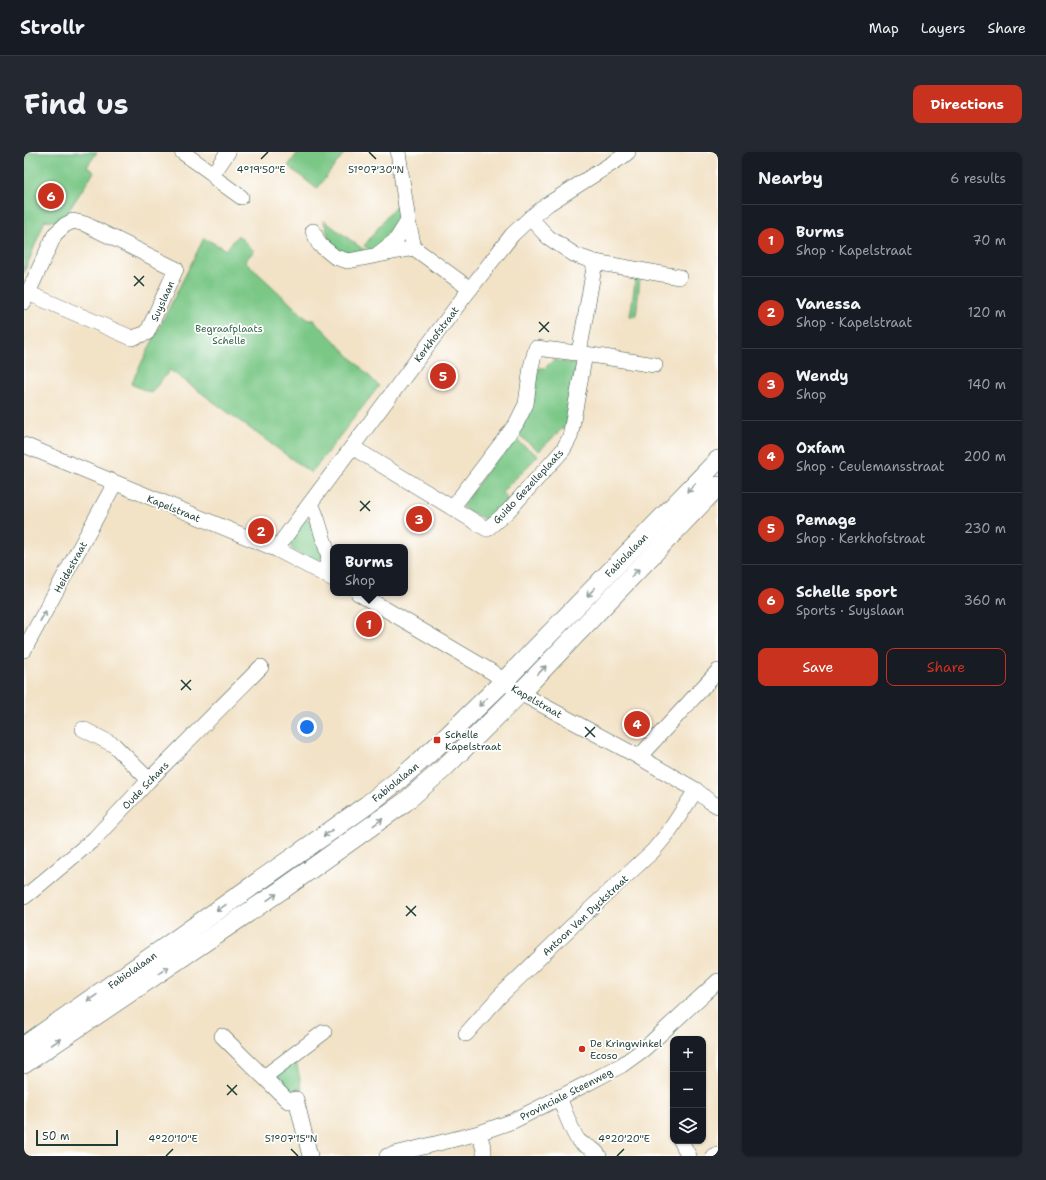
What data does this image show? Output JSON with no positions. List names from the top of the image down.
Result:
{
  "streets": {
    "main road": ["Fabiolalaan"],
    "street": [
      "Suyslaan",
      "Kerkhofstraat",
      "Guido Gezelleplaats",
      "Kapelstraat",
      "Heidestraat",
      "Oude Schans",
      "Antoon Van Dyckstraat",
      "Provinciale Steenweg"
    ]
  },
  "crossings": [
    ["Kerkhofstraat", "Guido Gezelleplaats"],
    ["Kerkhofstraat", "Kapelstraat"],
    ["Kapelstraat", "Fabiolalaan"],
    ["Kapelstraat", "Heidestraat"],
    ["Kapelstraat", "Antoon Van Dyckstraat"]
  ],
  "one_way": ["Heidestraat"],
  "parks": ["Begraafplaats Schelle"],
  "places": {
    "transit": ["Schelle Kapelstraat"],
    "other": ["De Kringwinkel Ecoso"]
  },
  "scale_bar": "50 m",
  "page": {
    "header": "Strollr",
    "nav": ["Map", "Layers", "Share"],
    "title": "Find us",
    "buttons": [
      "Directions",
      ["Save", "Share"]
    ],
    "heading": ["Nearby", "6 results"],
    "pins": [
      "6",
      "5",
      "3",
      "2",
      "1",
      "4"
    ],
    "list": [
      {
        "mark": "1",
        "name": "Burms",
        "note": "Shop · Kapelstraat",
        "value": "70 m"
      },
      {
        "mark": "2",
        "name": "Vanessa",
        "note": "Shop · Kapelstraat",
        "value": "120 m"
      },
      {
        "mark": "3",
        "name": "Wendy",
        "note": "Shop",
        "value": "140 m"
      },
      {
        "mark": "4",
        "name": "Oxfam",
        "note": "Shop · Ceulemansstraat",
        "value": "200 m"
      },
      {
        "mark": "5",
        "name": "Pemage",
        "note": "Shop · Kerkhofstraat",
        "value": "230 m"
      },
      {
        "mark": "6",
        "name": "Schelle sport",
        "note": "Sports · Suyslaan",
        "value": "360 m"
      }
    ],
    "popup": ["Burms", "Shop"],
    "map_buttons": ["+", "−"],
    "scale": "50 m"
  },
  "coordinates": [
    "4°19'50\"E",
    "51°07'30\"N",
    "4°20'10\"E",
    "4°20'20\"E",
    "51°07'15\"N"
  ]
}
